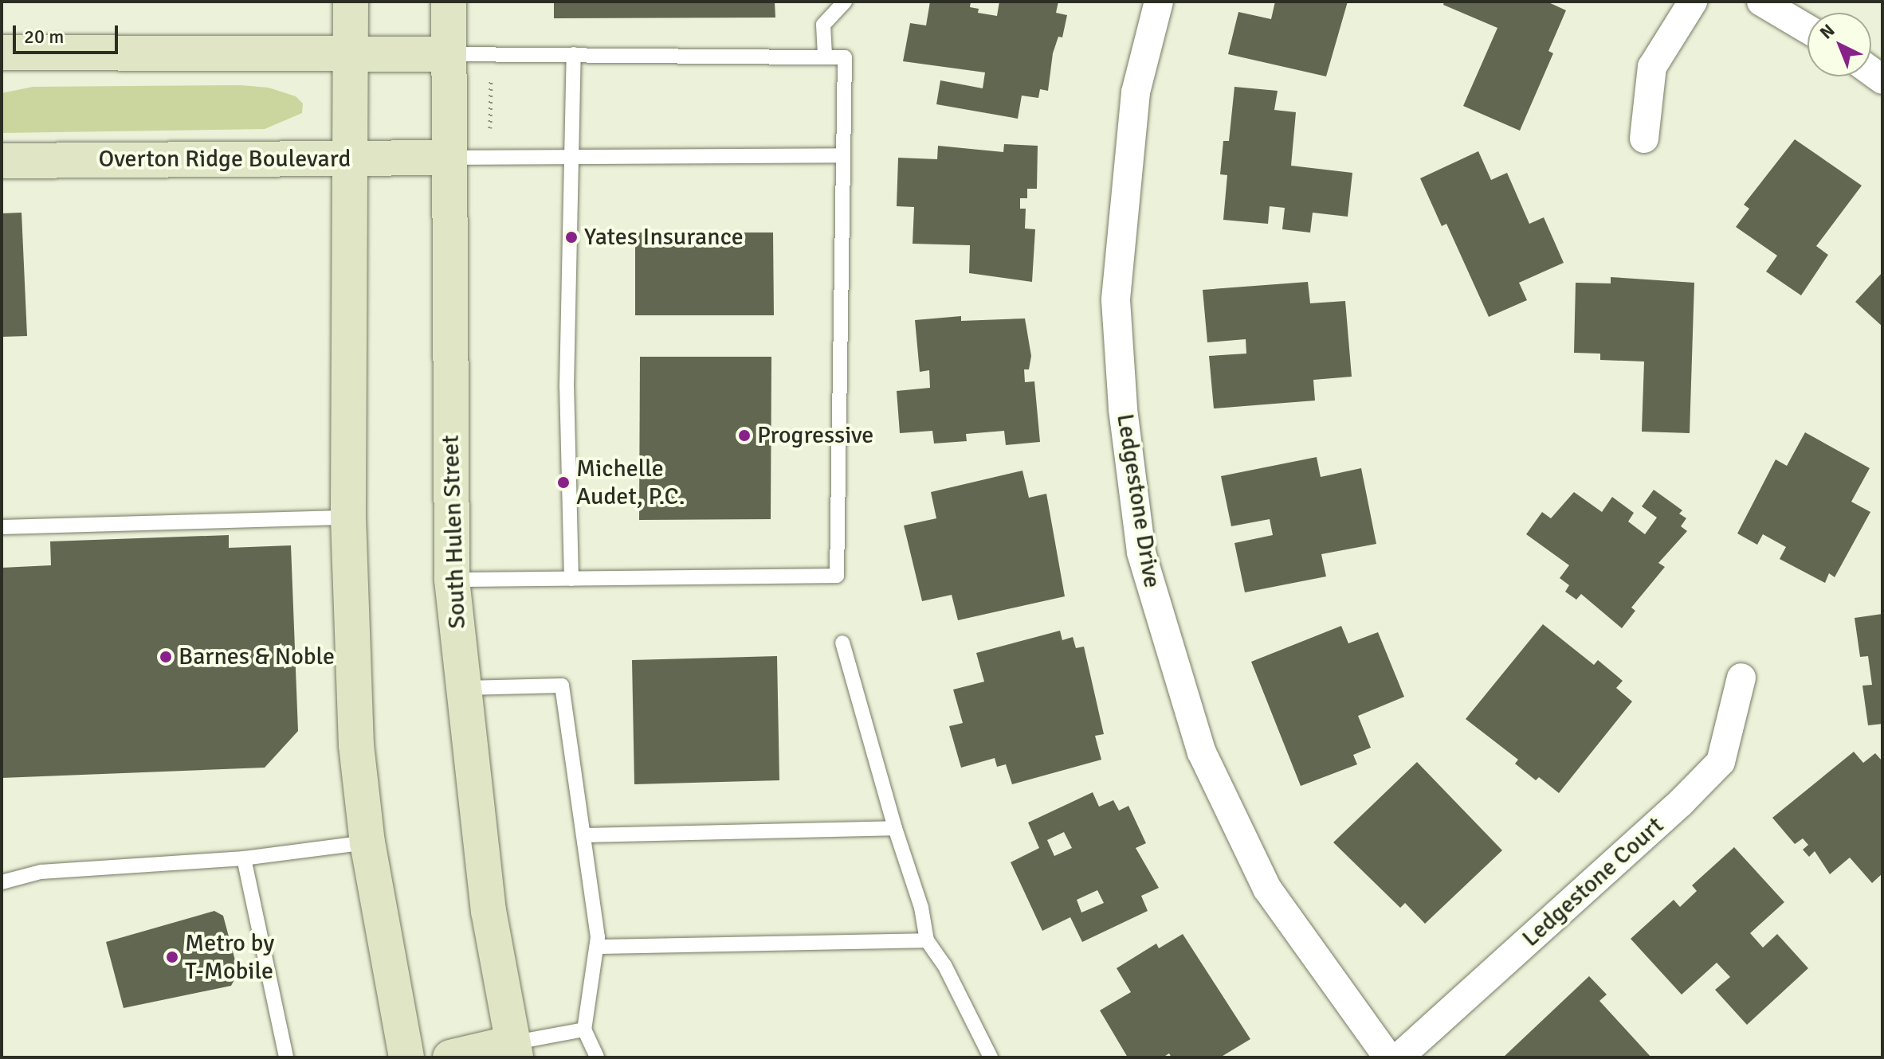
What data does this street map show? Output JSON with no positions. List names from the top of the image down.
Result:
{
  "streets": {
    "main road": ["Overton Ridge Boulevard", "South Hulen Street"],
    "street": ["Ledgestone Drive", "Ledgestone Court"]
  },
  "crossings": [
    ["Overton Ridge Boulevard", "South Hulen Street"]
  ],
  "places": [
    "Yates Insurance",
    "Progressive",
    "Michelle Audet, P.C.",
    "Barnes & Noble",
    "Metro by T-Mobile"
  ],
  "scale_bar": "20 m",
  "north": "top left"
}
